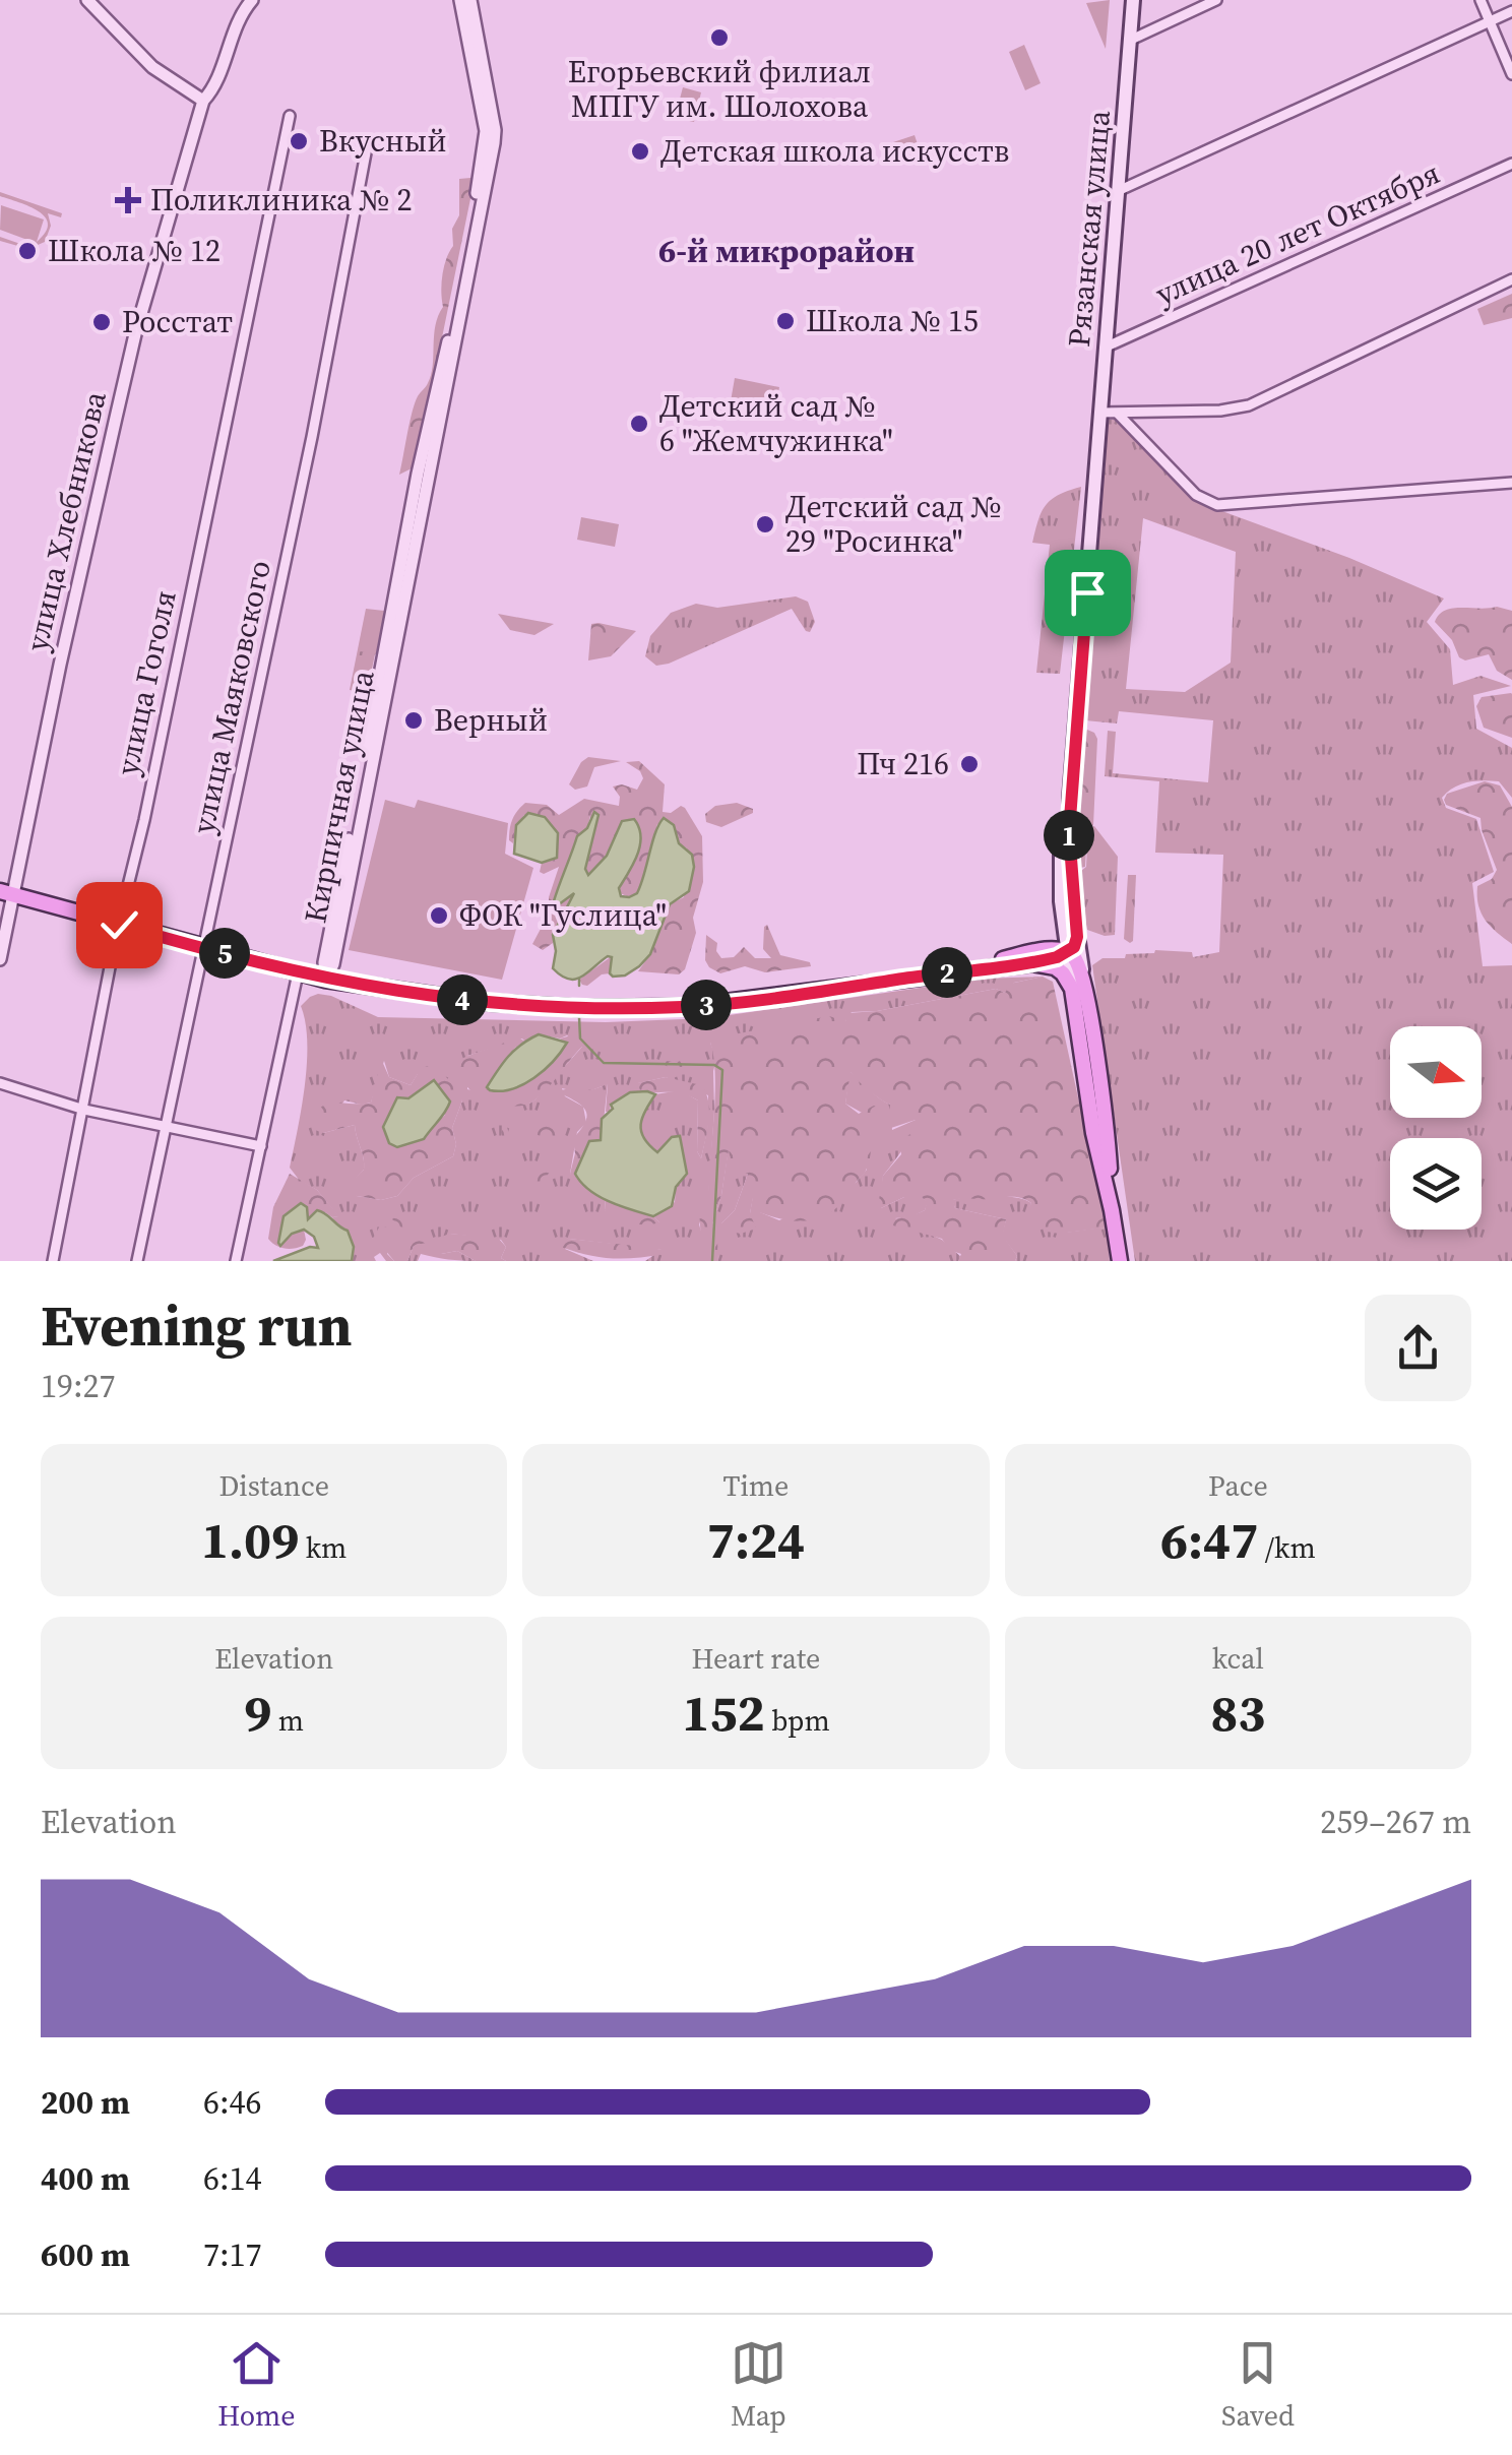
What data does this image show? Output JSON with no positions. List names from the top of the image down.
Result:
{
  "streets": {
    "main road": ["Рязанская улица"],
    "street": [
      "улица 20 лет Октября",
      "улица Хлебникова",
      "улица Гоголя",
      "улица Маяковского",
      "Кирпичная улица"
    ]
  },
  "crossings": [
    ["Рязанская улица", "улица 20 лет Октября"]
  ],
  "districts": ["6-й микрорайон"],
  "places": {
    "other": [
      "Егорьевский филиал МПГУ им. Шолохова",
      "Вкусный",
      "Детская школа искусств",
      "Школа № 12",
      "Школа № 15",
      "Росстат",
      "Детский сад № 6 \"Жемчужинка\"",
      "Детский сад № 29 \"Росинка\"",
      "Верный",
      "Пч 216",
      "ФОК \"Гуслица\""
    ],
    "health": ["Поликлиника № 2"]
  },
  "north": "right",
  "page": {
    "pins": [
      "1",
      "5",
      "2",
      "4",
      "3"
    ],
    "heading": ["Evening run", "19:27"],
    "stats": [
      ["Distance", "1.09 km"],
      ["Time", "7:24"],
      ["Pace", "6:47 /km"],
      ["Elevation", "9 m"],
      ["Heart rate", "152 bpm"],
      ["kcal", "83"]
    ],
    "chart": ["Elevation", "259–267 m"],
    "list": [
      {
        "name": "200 m",
        "note": "6:46"
      },
      {
        "name": "400 m",
        "note": "6:14"
      },
      {
        "name": "600 m",
        "note": "7:17"
      }
    ],
    "tabs": ["Home", "Map", "Saved"]
  }
}
